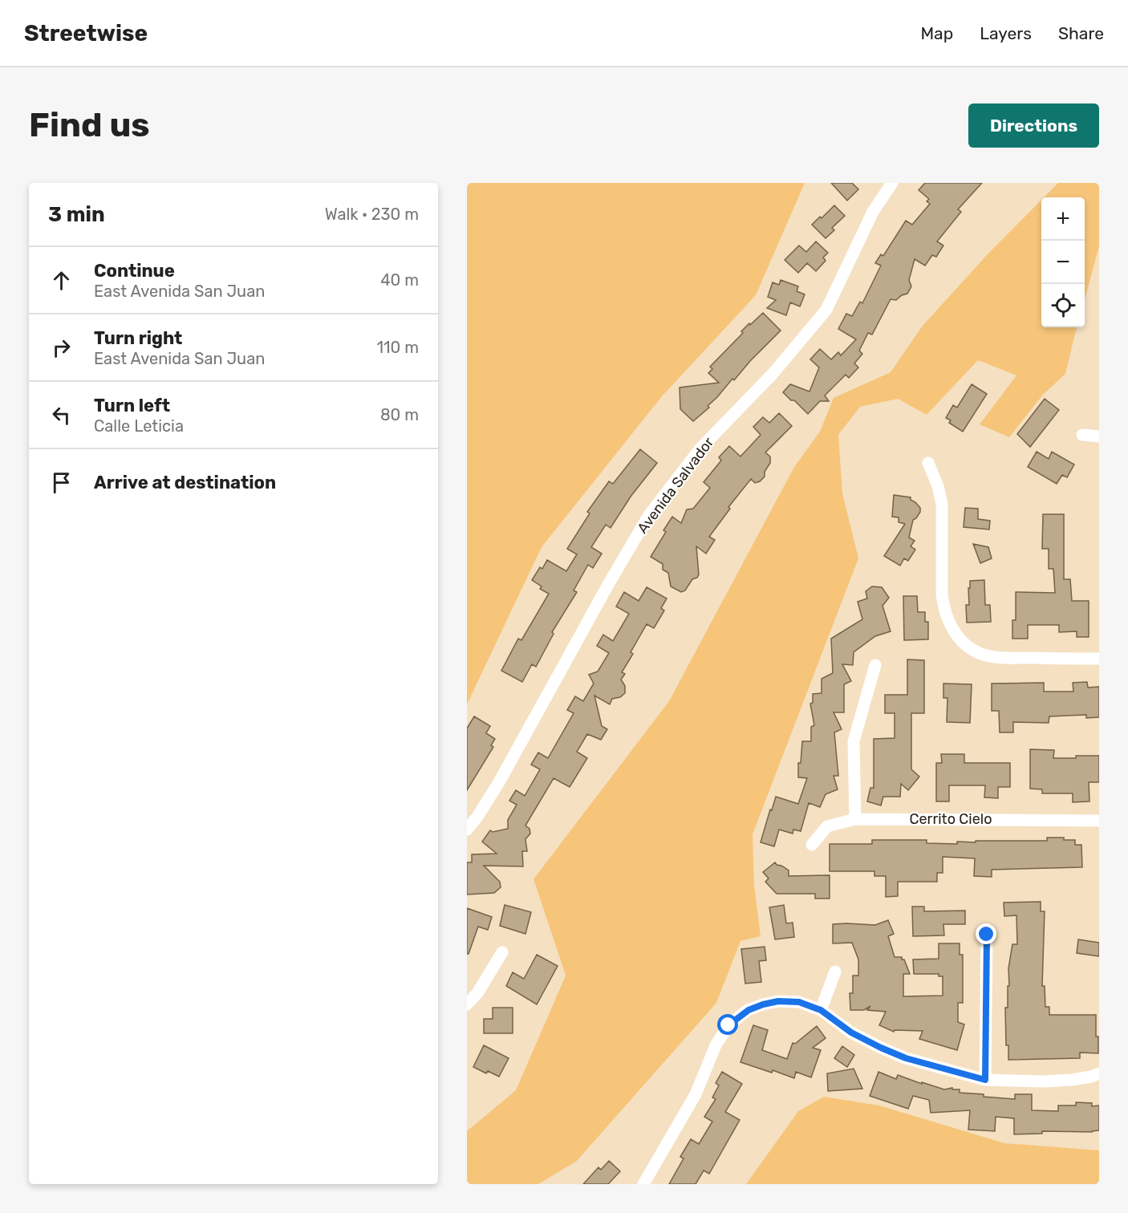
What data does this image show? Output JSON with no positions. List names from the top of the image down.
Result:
{
  "streets": {
    "street": ["Avenida Salvador", "Cerrito Cielo"]
  },
  "page": {
    "header": "Streetwise",
    "nav": ["Map", "Layers", "Share"],
    "buttons": "Directions",
    "title": "Find us",
    "heading": ["3 min", "Walk · 230 m"],
    "map_buttons": ["+", "−"],
    "list": [
      ["Continue", "East Avenida San Juan", "40 m"],
      ["Turn right", "East Avenida San Juan", "110 m"],
      ["Turn left", "Calle Leticia", "80 m"],
      "Arrive at destination"
    ]
  }
}
